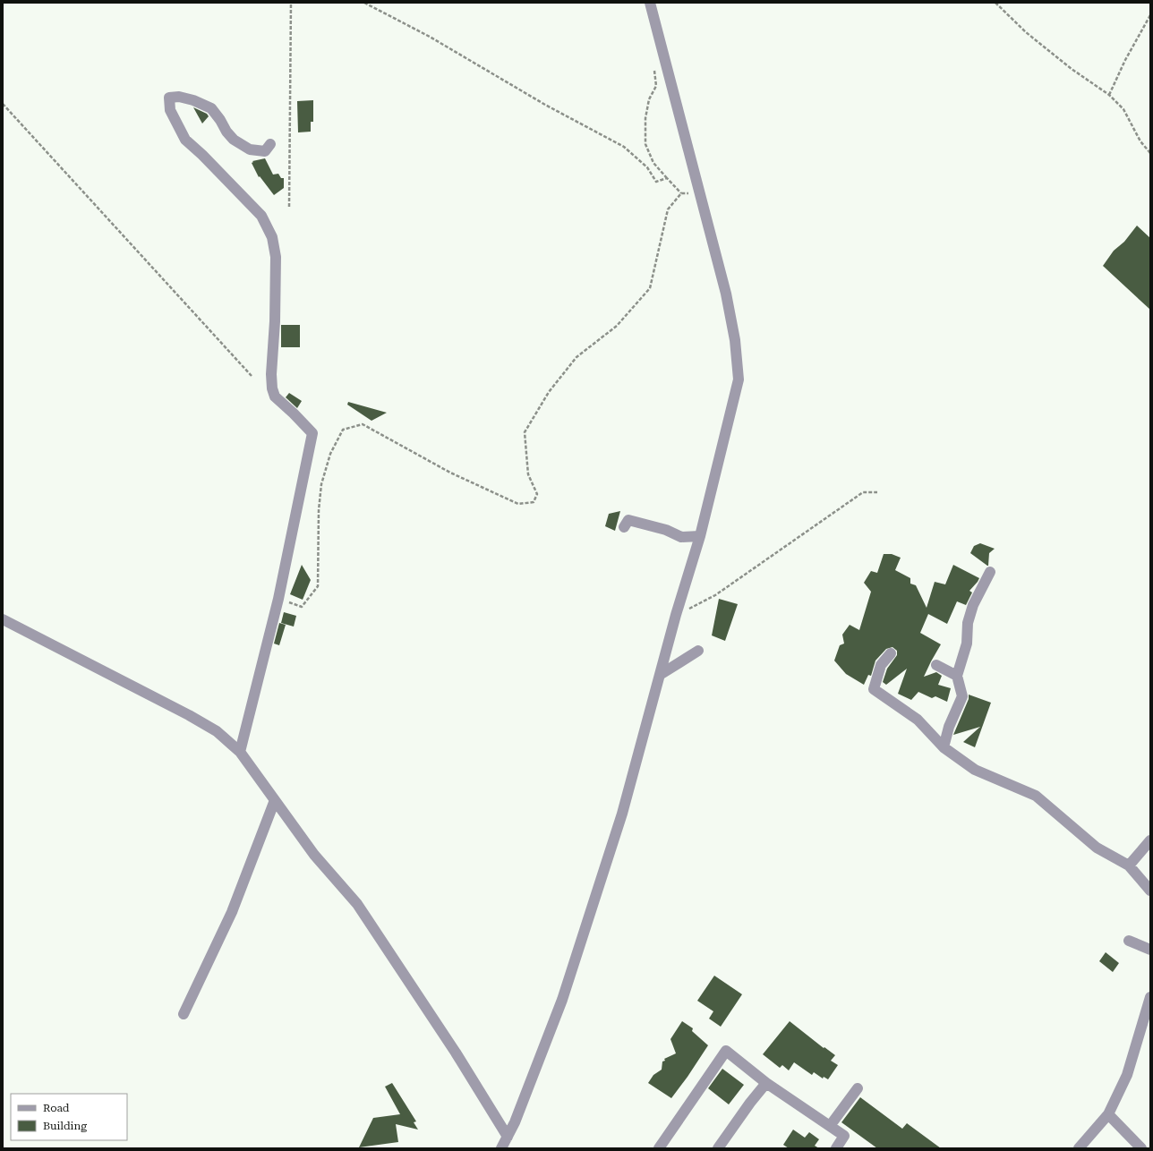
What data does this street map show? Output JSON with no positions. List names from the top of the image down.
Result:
{
  "legend": ["Road", "Building"]
}
